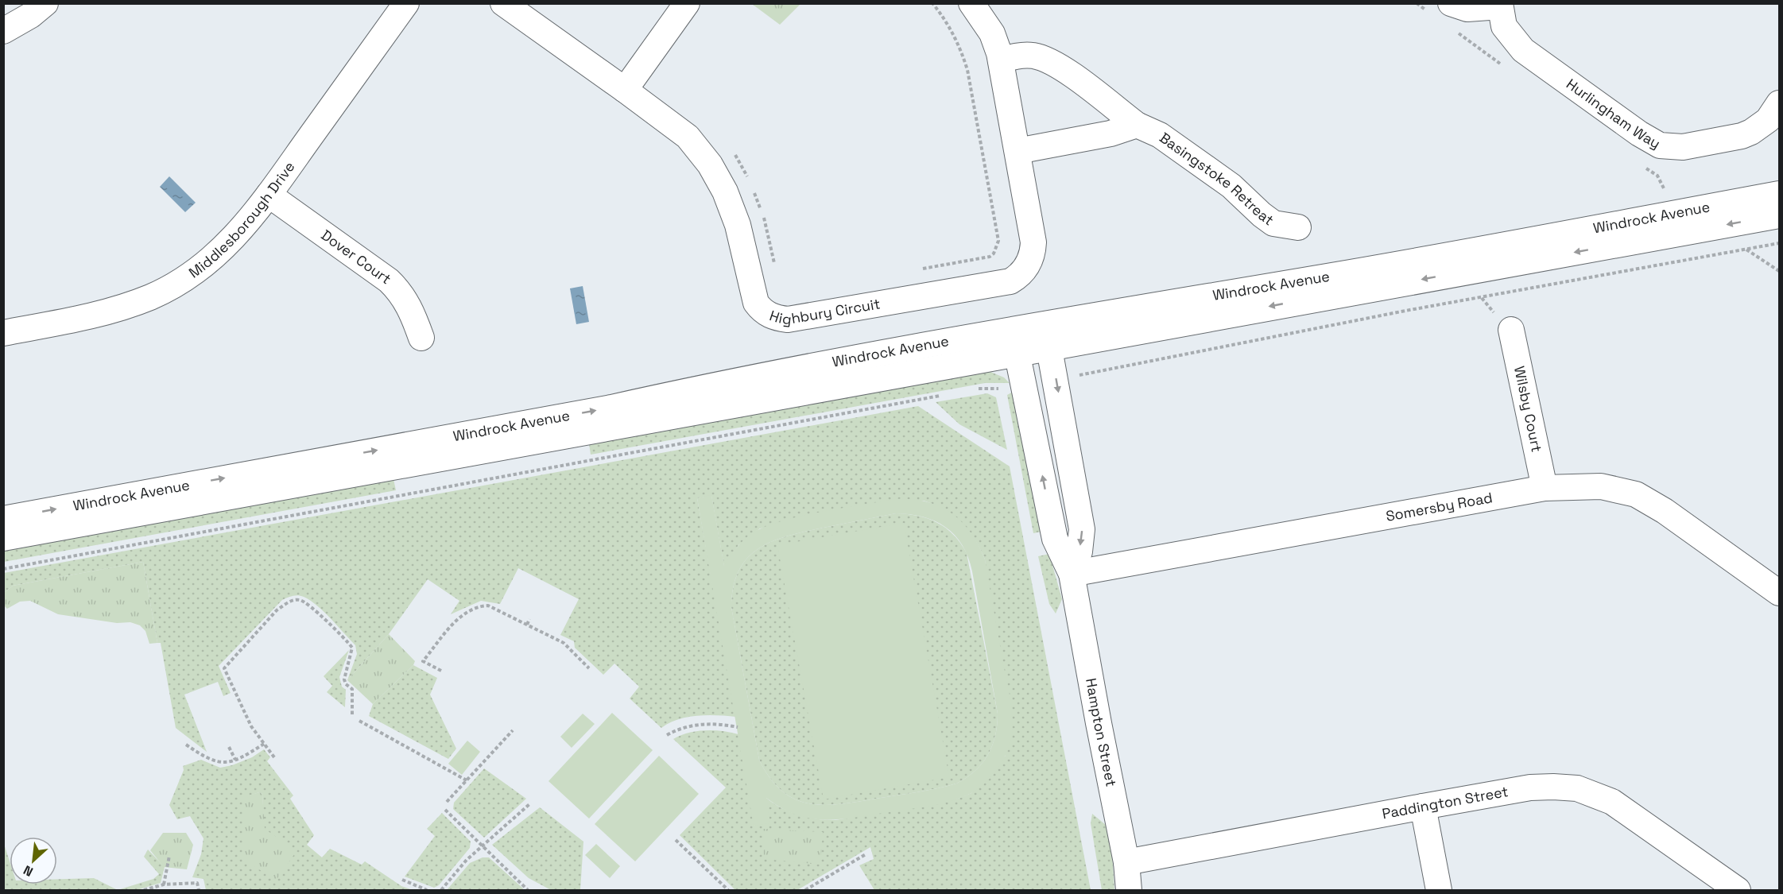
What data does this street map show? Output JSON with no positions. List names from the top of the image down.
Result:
{
  "streets": {
    "street": [
      "Hurlingham Way",
      "Basingstoke Retreat",
      "Windrock Avenue",
      "Middlesborough Drive",
      "Dover Court",
      "Highbury Circuit",
      "Wilsby Court",
      "Somersby Road",
      "Hampton Street",
      "Paddington Street"
    ]
  },
  "crossings": [
    ["Basingstoke Retreat", "Highbury Circuit"],
    ["Windrock Avenue", "Hampton Street"],
    ["Middlesborough Drive", "Dover Court"],
    ["Wilsby Court", "Somersby Road"],
    ["Somersby Road", "Hampton Street"],
    ["Hampton Street", "Paddington Street"]
  ],
  "north": "bottom left"
}
